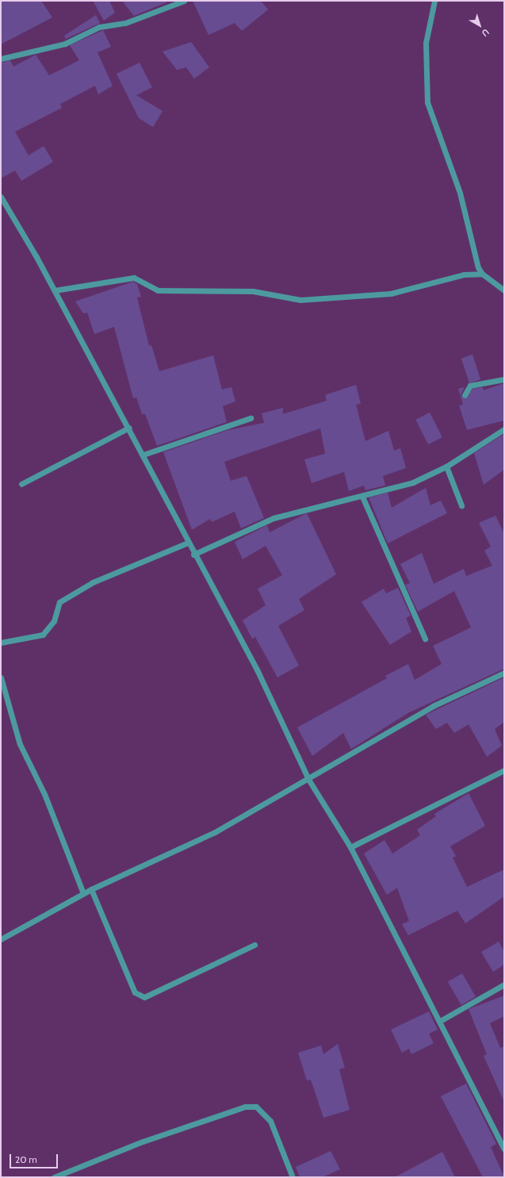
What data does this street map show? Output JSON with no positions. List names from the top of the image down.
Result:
{
  "scale_bar": "20 m",
  "north": "bottom right"
}
